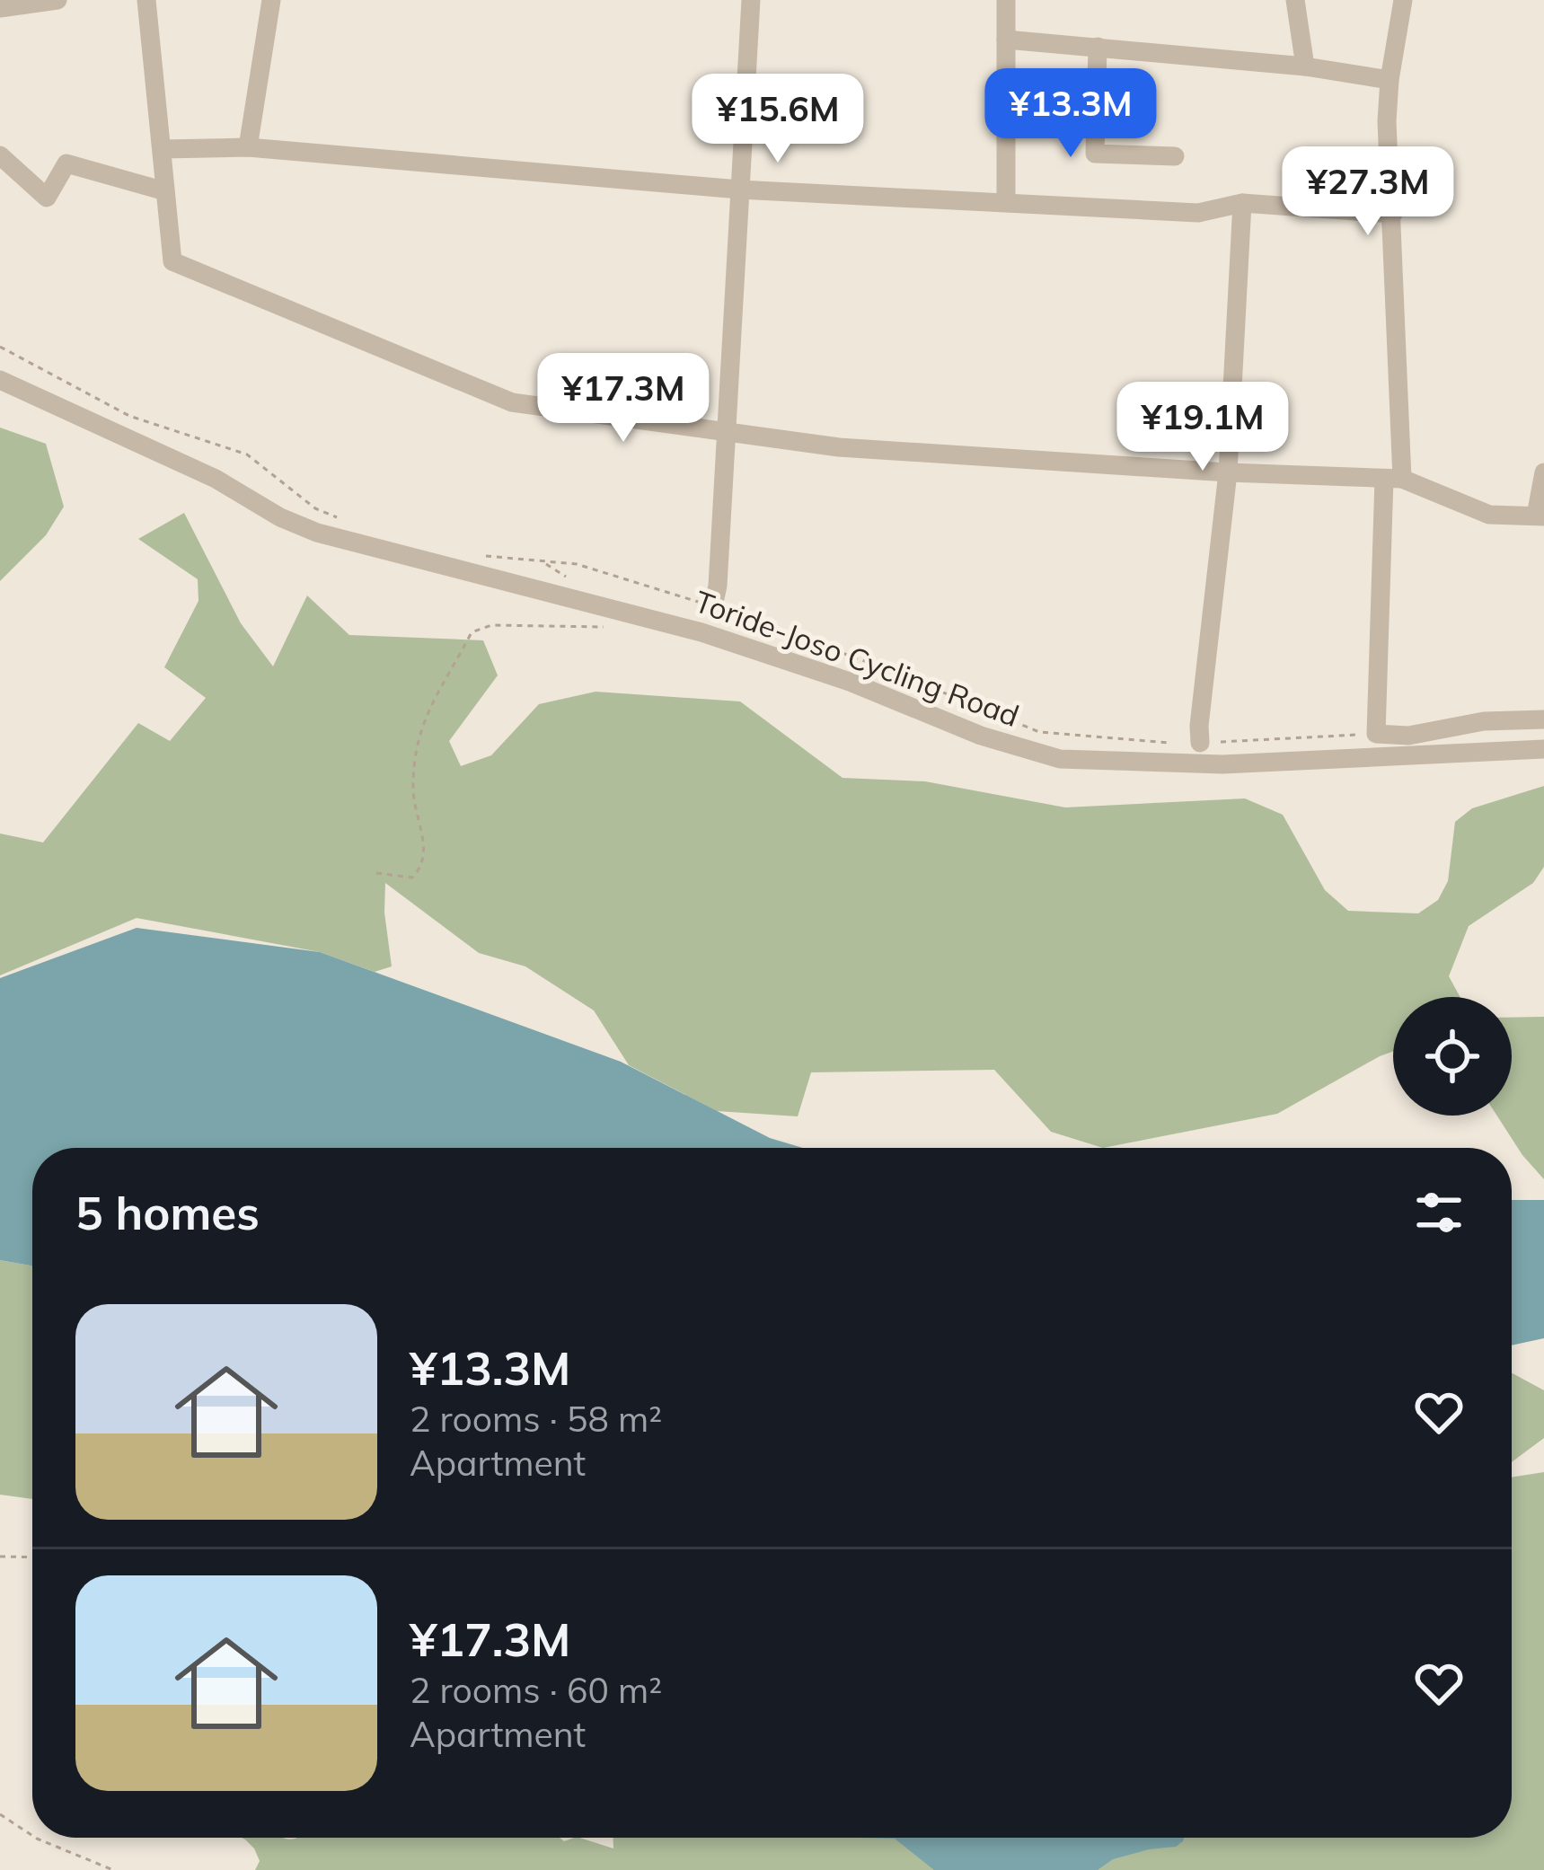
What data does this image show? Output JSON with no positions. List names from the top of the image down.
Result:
{
  "streets": {
    "street": ["Toride-Joso Cycling Road"]
  },
  "page": {
    "price": [
      "¥13.3M",
      "¥15.6M",
      "¥27.3M",
      "¥17.3M",
      "¥19.1M"
    ],
    "heading": "5 homes",
    "list": [
      {
        "name": "¥13.3M",
        "note": "2 rooms · 58 m² · Apartment"
      },
      {
        "name": "¥17.3M",
        "note": "2 rooms · 60 m² · Apartment"
      }
    ]
  }
}
